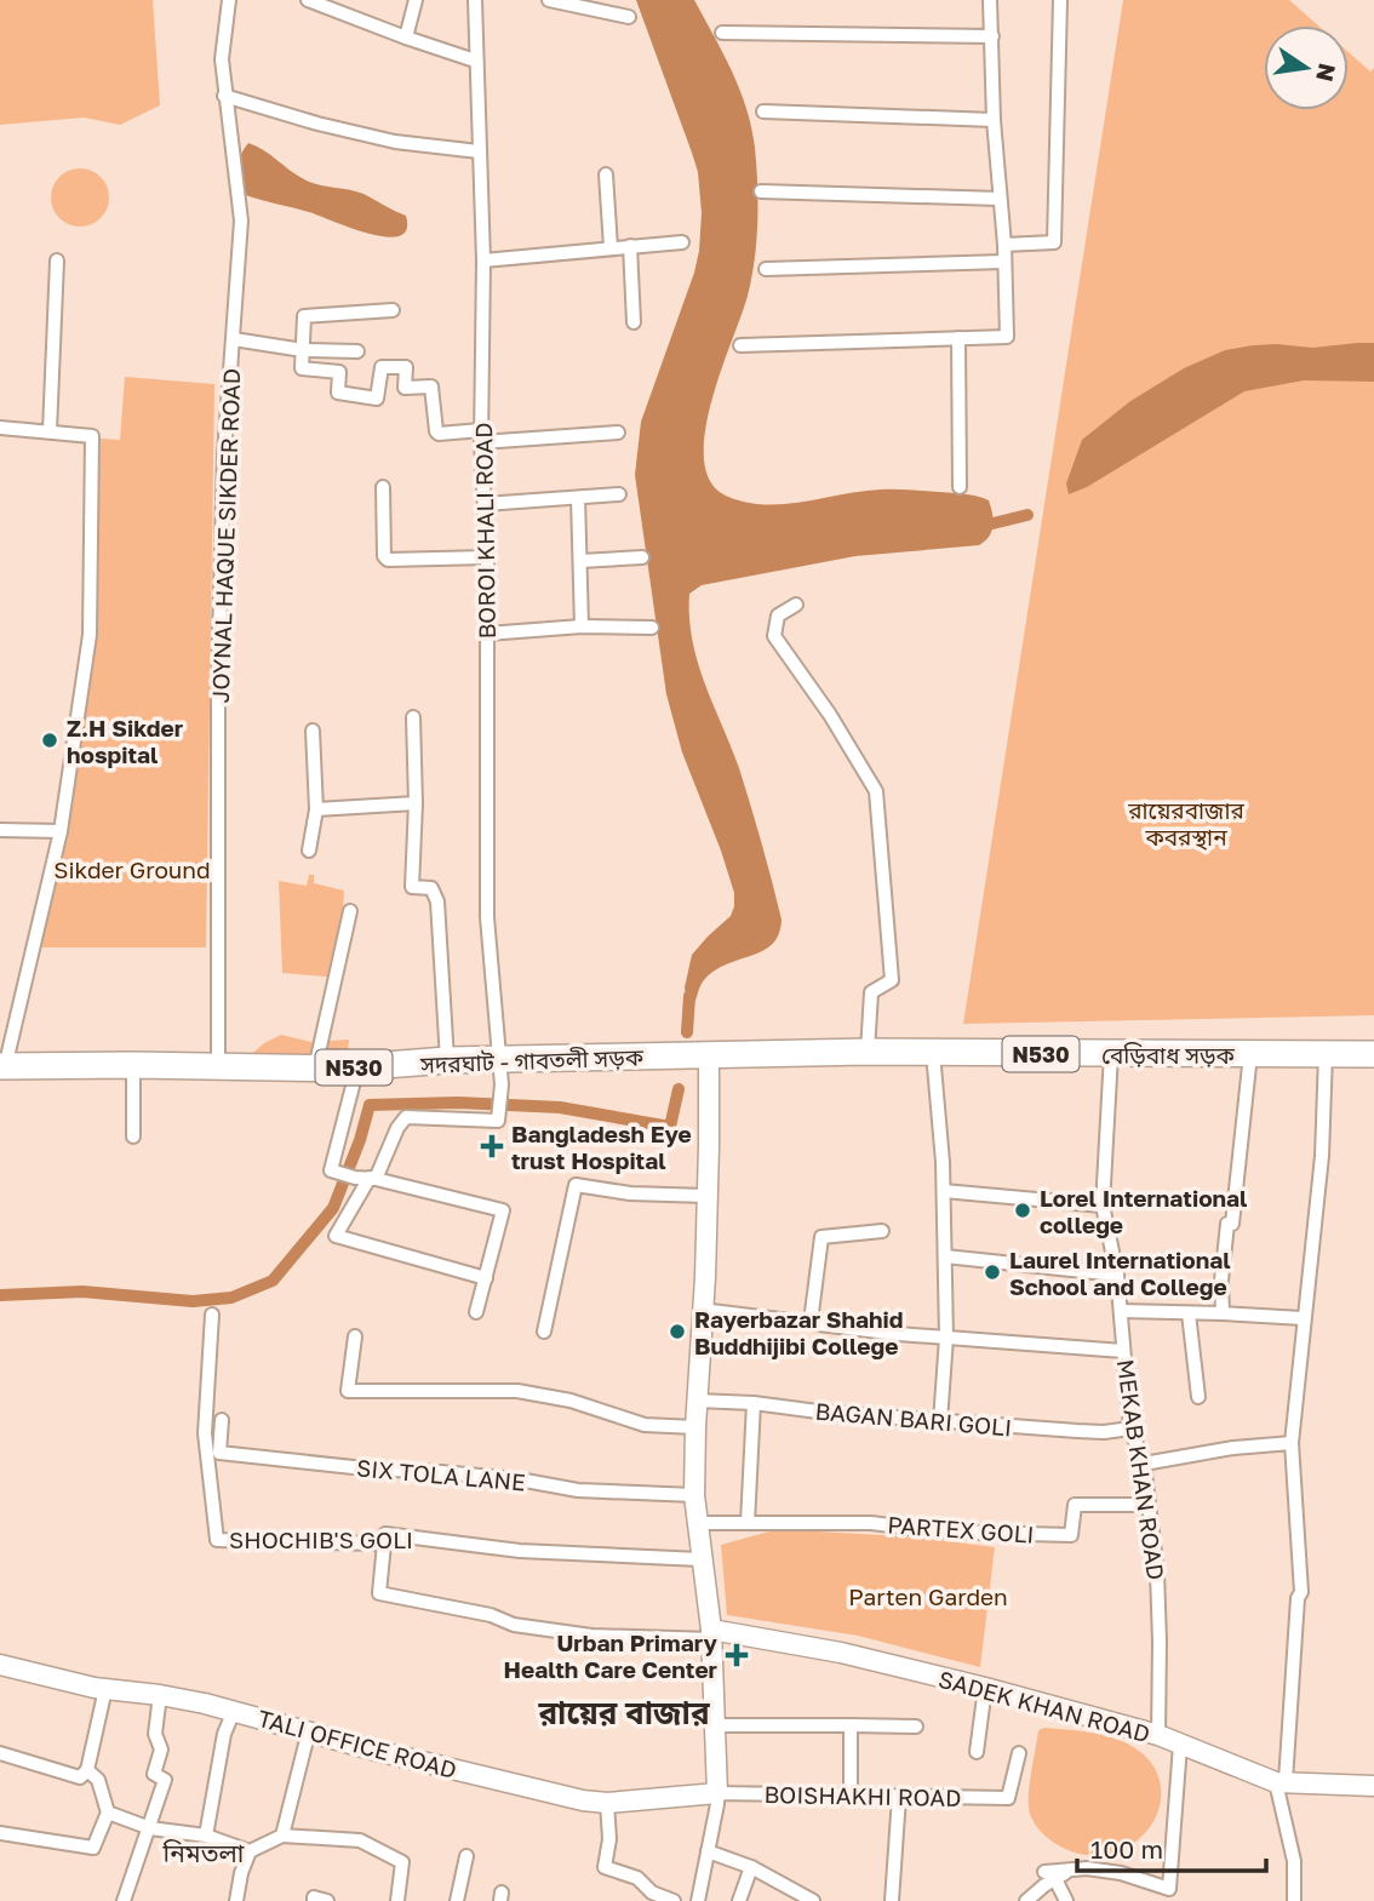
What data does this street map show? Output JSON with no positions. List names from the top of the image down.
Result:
{
  "streets": {
    "highway": ["N530", "বেড়িবাধ সড়ক", "সদরঘাট - গাবতলী সড়ক"],
    "street": [
      "BOROI KHALI ROAD",
      "JOYNAL HAQUE SIKDER ROAD",
      "BAGAN BARI GOLI",
      "MEKAB KHAN ROAD",
      "SIX TOLA LANE",
      "PARTEX GOLI",
      "SHOCHIB'S GOLI",
      "SADEK KHAN ROAD",
      "TALI OFFICE ROAD",
      "BOISHAKHI ROAD"
    ]
  },
  "crossings": [
    ["BOROI KHALI ROAD", "সদরঘাট - গাবতলী সড়ক"],
    ["JOYNAL HAQUE SIKDER ROAD", "সদরঘাট - গাবতলী সড়ক"],
    ["বেড়িবাধ সড়ক", "সদরঘাট - গাবতলী সড়ক"],
    ["বেড়িবাধ সড়ক", "MEKAB KHAN ROAD"],
    ["BAGAN BARI GOLI", "MEKAB KHAN ROAD"],
    ["MEKAB KHAN ROAD", "PARTEX GOLI"],
    ["MEKAB KHAN ROAD", "SADEK KHAN ROAD"],
    ["TALI OFFICE ROAD", "BOISHAKHI ROAD"]
  ],
  "districts": ["রায়ের বাজার", "নিমতলা"],
  "parks": ["রায়েরবাজার কবরস্থান", "Sikder Ground", "Parten Garden"],
  "places": {
    "other": [
      "Z.H Sikder hospital",
      "Lorel International college",
      "Laurel International School and College",
      "Rayerbazar Shahid Buddhijibi College"
    ],
    "health": ["Bangladesh Eye trust Hospital", "Urban Primary Health Care Center"]
  },
  "scale_bar": "100 m",
  "north": "right"
}
